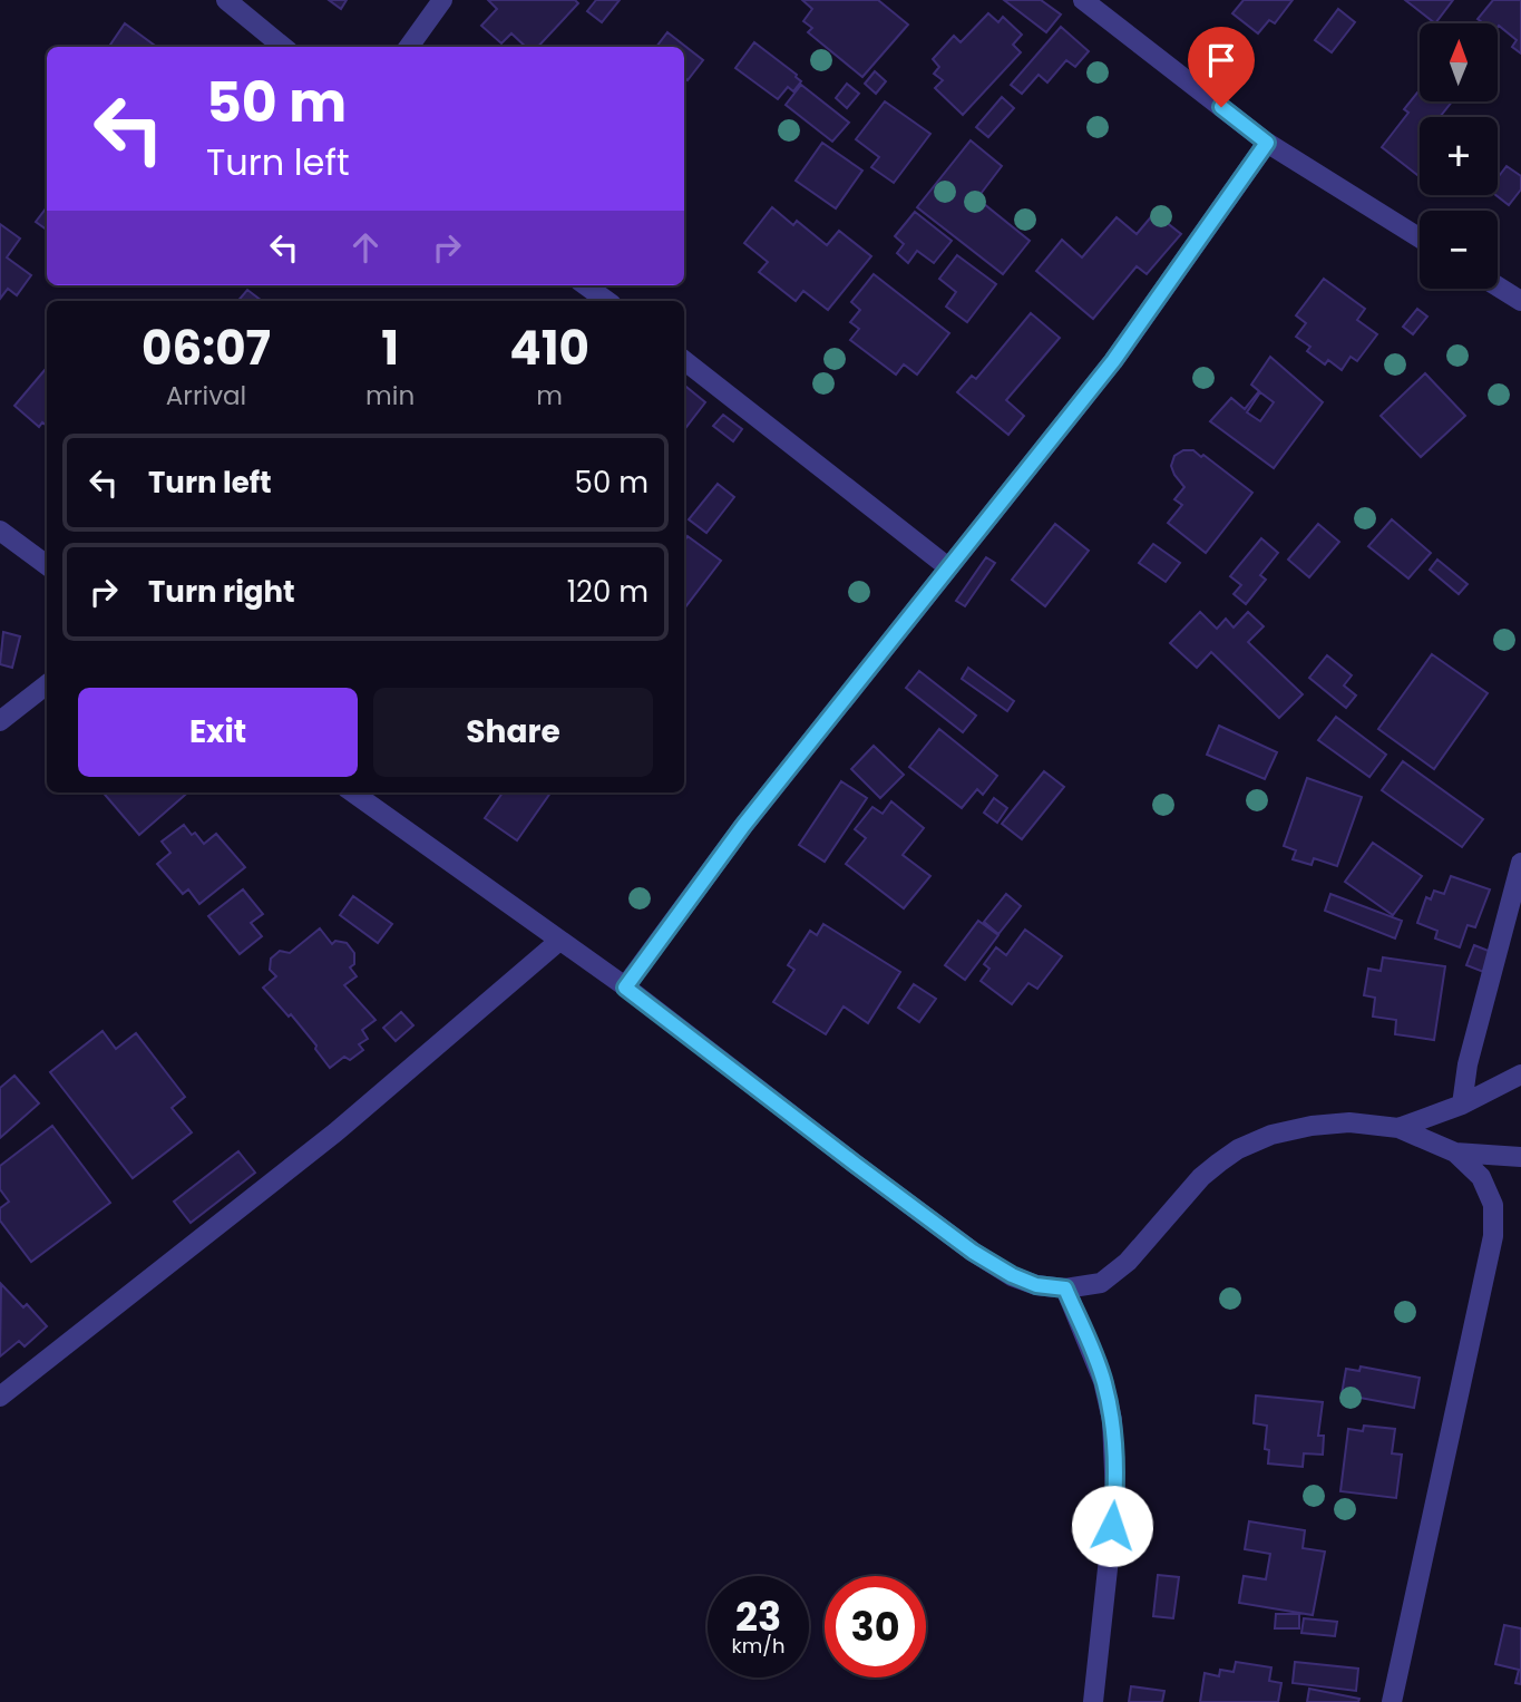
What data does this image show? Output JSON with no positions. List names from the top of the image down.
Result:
{
  "north": "top",
  "page": {
    "map_buttons": ["+", "−"],
    "turn": ["50 m", "Turn left"],
    "eta": [
      "06:07",
      "Arrival",
      "1",
      "min",
      "410",
      "m"
    ],
    "list": [
      {
        "name": "Turn left",
        "value": "50 m"
      },
      {
        "name": "Turn right",
        "value": "120 m"
      }
    ],
    "buttons": ["Exit", "Share"],
    "speed": "23 km/h",
    "limit": "30"
  }
}
